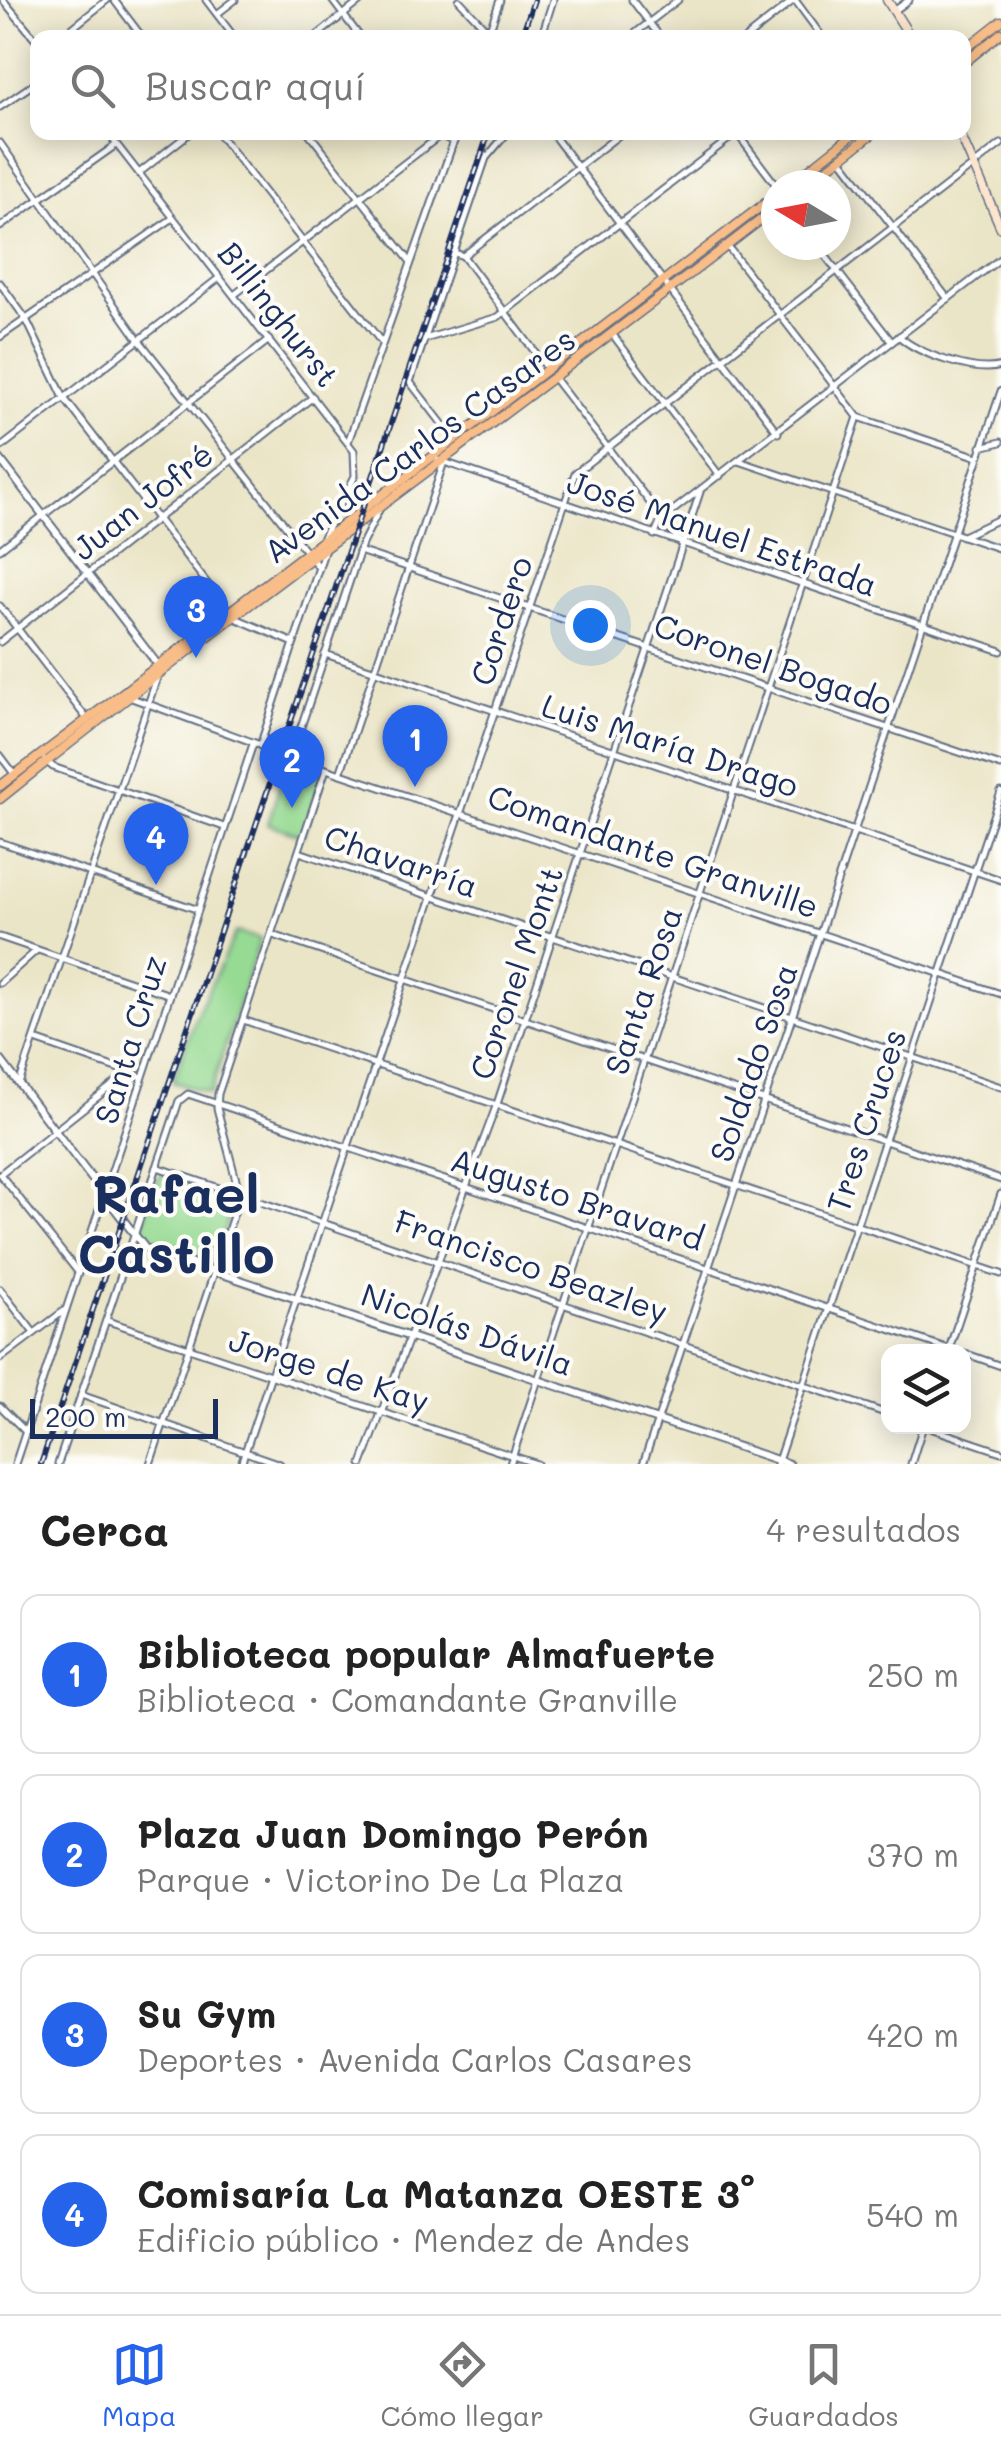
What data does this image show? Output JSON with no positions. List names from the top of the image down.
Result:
{
  "streets": {
    "main road": ["Avenida Carlos Casares"],
    "street": [
      "Billinghurst",
      "Juan Jofré",
      "José Manuel Estrada",
      "Cordero",
      "Coronel Bogado",
      "Luis María Drago",
      "Comandante Granville",
      "Chavarría",
      "Coronel Montt",
      "Santa Rosa",
      "Santa Cruz",
      "Soldado Sosa",
      "Tres Cruces",
      "Augusto Bravard",
      "Francisco Beazley",
      "Nicolás Dávila",
      "Jorge de Kay"
    ]
  },
  "crossings": [
    ["Billinghurst", "Juan Jofré"],
    ["Avenida Carlos Casares", "José Manuel Estrada"],
    ["Avenida Carlos Casares", "Comandante Granville"],
    ["Avenida Carlos Casares", "Santa Cruz"],
    ["José Manuel Estrada", "Cordero"],
    ["José Manuel Estrada", "Coronel Montt"],
    ["José Manuel Estrada", "Santa Rosa"],
    ["José Manuel Estrada", "Soldado Sosa"],
    ["Cordero", "Coronel Bogado"],
    ["Cordero", "Luis María Drago"],
    ["Cordero", "Comandante Granville"],
    ["Cordero", "Chavarría"],
    ["Cordero", "Augusto Bravard"],
    ["Cordero", "Francisco Beazley"],
    ["Cordero", "Nicolás Dávila"],
    ["Cordero", "Jorge de Kay"],
    ["Coronel Bogado", "Coronel Montt"],
    ["Coronel Bogado", "Santa Rosa"],
    ["Coronel Bogado", "Soldado Sosa"],
    ["Luis María Drago", "Coronel Montt"],
    ["Luis María Drago", "Santa Rosa"],
    ["Luis María Drago", "Soldado Sosa"],
    ["Luis María Drago", "Tres Cruces"],
    ["Comandante Granville", "Coronel Montt"],
    ["Comandante Granville", "Santa Rosa"],
    ["Comandante Granville", "Santa Cruz"],
    ["Comandante Granville", "Soldado Sosa"],
    ["Comandante Granville", "Tres Cruces"],
    ["Chavarría", "Coronel Montt"],
    ["Chavarría", "Santa Rosa"],
    ["Chavarría", "Soldado Sosa"],
    ["Chavarría", "Tres Cruces"],
    ["Coronel Montt", "Augusto Bravard"],
    ["Coronel Montt", "Francisco Beazley"],
    ["Coronel Montt", "Nicolás Dávila"],
    ["Coronel Montt", "Jorge de Kay"],
    ["Santa Rosa", "Augusto Bravard"],
    ["Santa Rosa", "Francisco Beazley"],
    ["Santa Rosa", "Nicolás Dávila"],
    ["Santa Rosa", "Jorge de Kay"],
    ["Soldado Sosa", "Augusto Bravard"],
    ["Soldado Sosa", "Francisco Beazley"],
    ["Soldado Sosa", "Nicolás Dávila"],
    ["Tres Cruces", "Augusto Bravard"],
    ["Tres Cruces", "Francisco Beazley"],
    ["Tres Cruces", "Nicolás Dávila"],
    ["Augusto Bravard", "Francisco Beazley"]
  ],
  "districts": ["Rafael Castillo"],
  "scale_bar": "200 m",
  "north": "left",
  "page": {
    "search": "Buscar aquí",
    "pins": [
      "3",
      "1",
      "2",
      "4"
    ],
    "scale": "200 m",
    "heading": ["Cerca", "4 resultados"],
    "list": [
      {
        "mark": "1",
        "name": "Biblioteca popular Almafuerte",
        "note": "Biblioteca · Comandante Granville",
        "value": "250 m"
      },
      {
        "mark": "2",
        "name": "Plaza Juan Domingo Perón",
        "note": "Parque · Victorino De La Plaza",
        "value": "370 m"
      },
      {
        "mark": "3",
        "name": "Su Gym",
        "note": "Deportes · Avenida Carlos Casares",
        "value": "420 m"
      },
      {
        "mark": "4",
        "name": "Comisaría La Matanza OESTE 3°",
        "note": "Edificio público · Mendez de Andes",
        "value": "540 m"
      }
    ],
    "nav": ["Mapa", "Cómo llegar", "Guardados"]
  }
}
